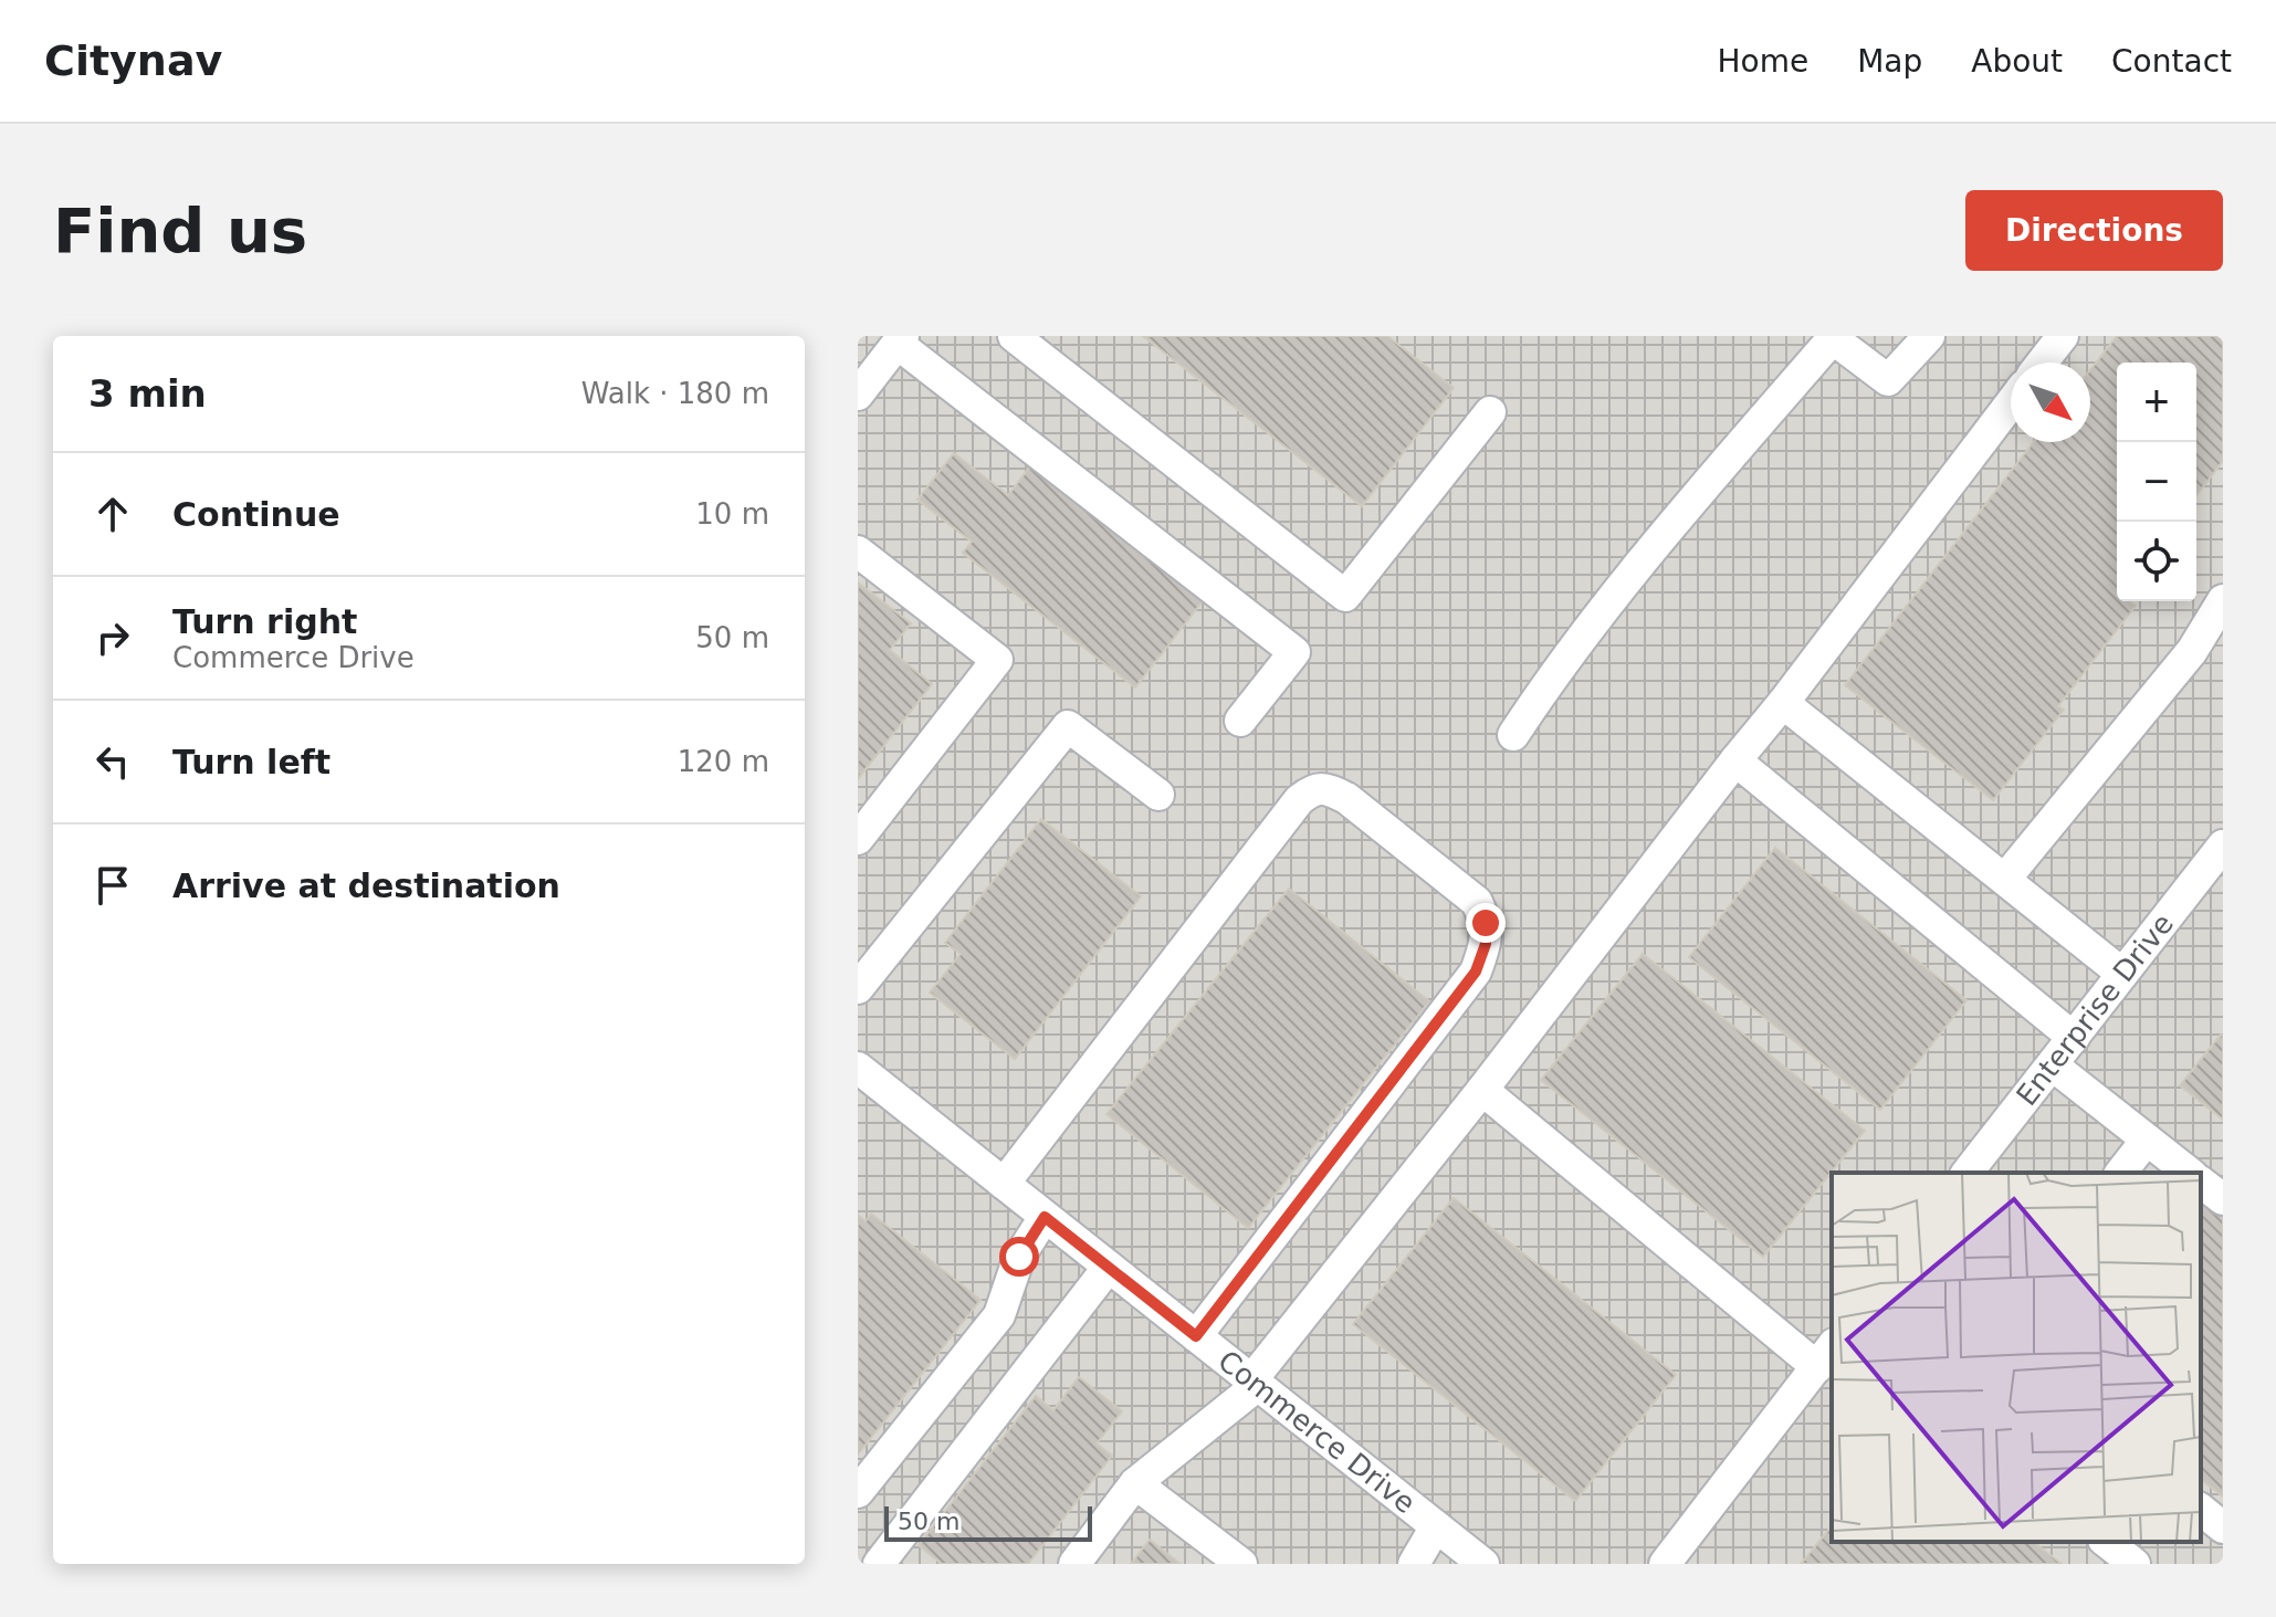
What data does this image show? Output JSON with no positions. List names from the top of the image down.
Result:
{
  "streets": {
    "street": ["Enterprise Drive", "Commerce Drive"]
  },
  "scale_bar": "50 m",
  "north": "bottom right",
  "page": {
    "header": "Citynav",
    "nav": [
      "Home",
      "Map",
      "About",
      "Contact"
    ],
    "buttons": "Directions",
    "title": "Find us",
    "heading": ["3 min", "Walk · 180 m"],
    "map_buttons": ["+", "−"],
    "list": [
      ["Continue", "10 m"],
      ["Turn right", "Commerce Drive", "50 m"],
      ["Turn left", "120 m"],
      "Arrive at destination"
    ],
    "scale": "50 m"
  }
}
